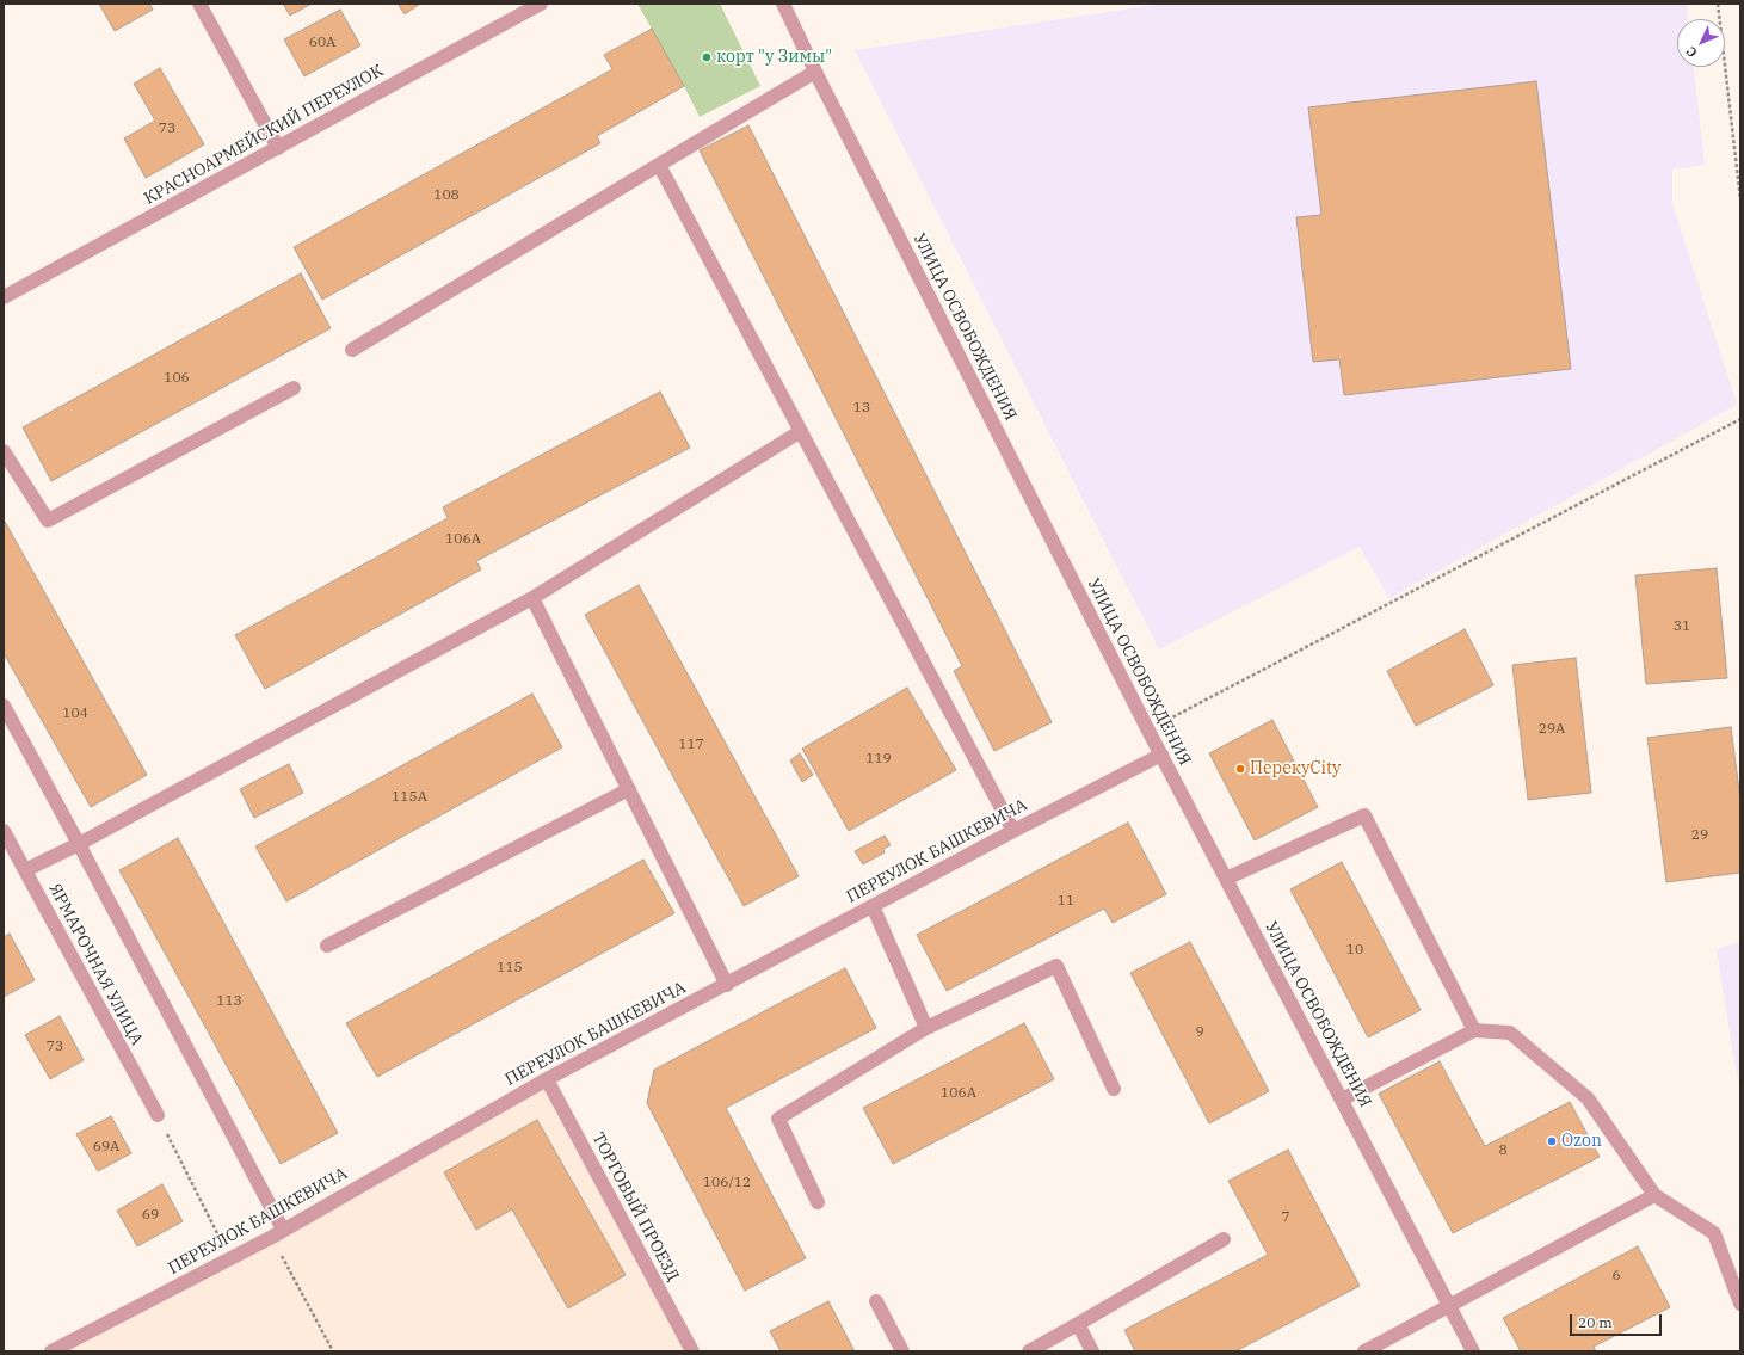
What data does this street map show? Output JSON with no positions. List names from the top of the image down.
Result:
{
  "streets": {
    "street": [
      "КРАСНОАРМЕЙСКИЙ ПЕРЕУЛОК",
      "УЛИЦА ОСВОБОЖДЕНИЯ",
      "ПЕРЕУЛОК БАШКЕВИЧА",
      "ЯРМАРОЧНАЯ УЛИЦА",
      "ТОРГОВЫЙ ПРОЕЗД"
    ]
  },
  "crossings": [
    ["УЛИЦА ОСВОБОЖДЕНИЯ", "ПЕРЕУЛОК БАШКЕВИЧА"],
    ["ПЕРЕУЛОК БАШКЕВИЧА", "ТОРГОВЫЙ ПРОЕЗД"]
  ],
  "places": ["корт \"у Зимы\"", "ПерекуCity", "Ozon"],
  "house_numbers": [
    "60А",
    "73",
    "108",
    "106",
    "13",
    "106А",
    "31",
    "104",
    "29А",
    "117",
    "119",
    "115А",
    "29",
    "11",
    "10",
    "115",
    "113",
    "9",
    "73",
    "106А",
    "69А",
    "8",
    "106/12",
    "69",
    "7",
    "6"
  ],
  "scale_bar": "20 m",
  "north": "bottom left"
}
